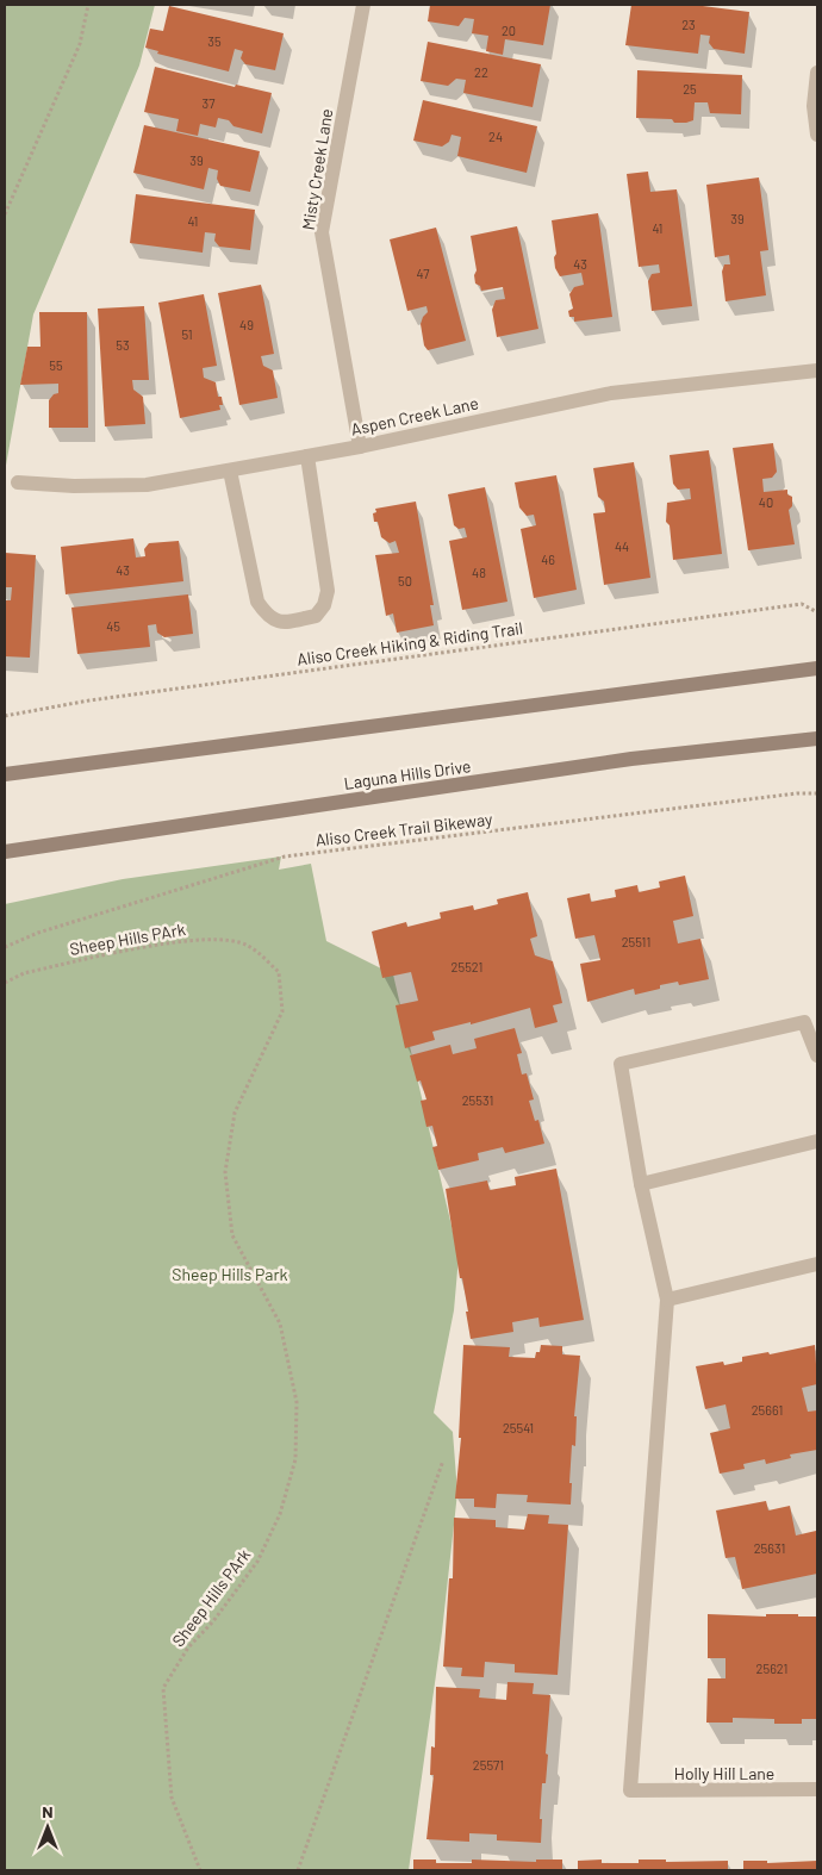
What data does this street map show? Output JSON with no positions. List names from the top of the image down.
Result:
{
  "streets": {
    "main road": ["Laguna Hills Drive"],
    "street": ["Misty Creek Lane", "Aspen Creek Lane", "Holly Hill Lane"],
    "path": ["Aliso Creek Hiking & Riding Trail", "Aliso Creek Trail Bikeway", "Sheep Hills PArk"]
  },
  "crossings": [
    ["Misty Creek Lane", "Aspen Creek Lane"]
  ],
  "parks": ["Sheep Hills Park"],
  "house_numbers": [
    "23",
    "20",
    "35",
    "22",
    "25",
    "37",
    "24",
    "39",
    "39",
    "41",
    "41",
    "43",
    "47",
    "49",
    "51",
    "53",
    "55",
    "40",
    "44",
    "46",
    "43",
    "48",
    "50",
    "45",
    "25511",
    "25521",
    "25531",
    "25661",
    "25541",
    "25631",
    "25621",
    "25571"
  ],
  "north": "top"
}
